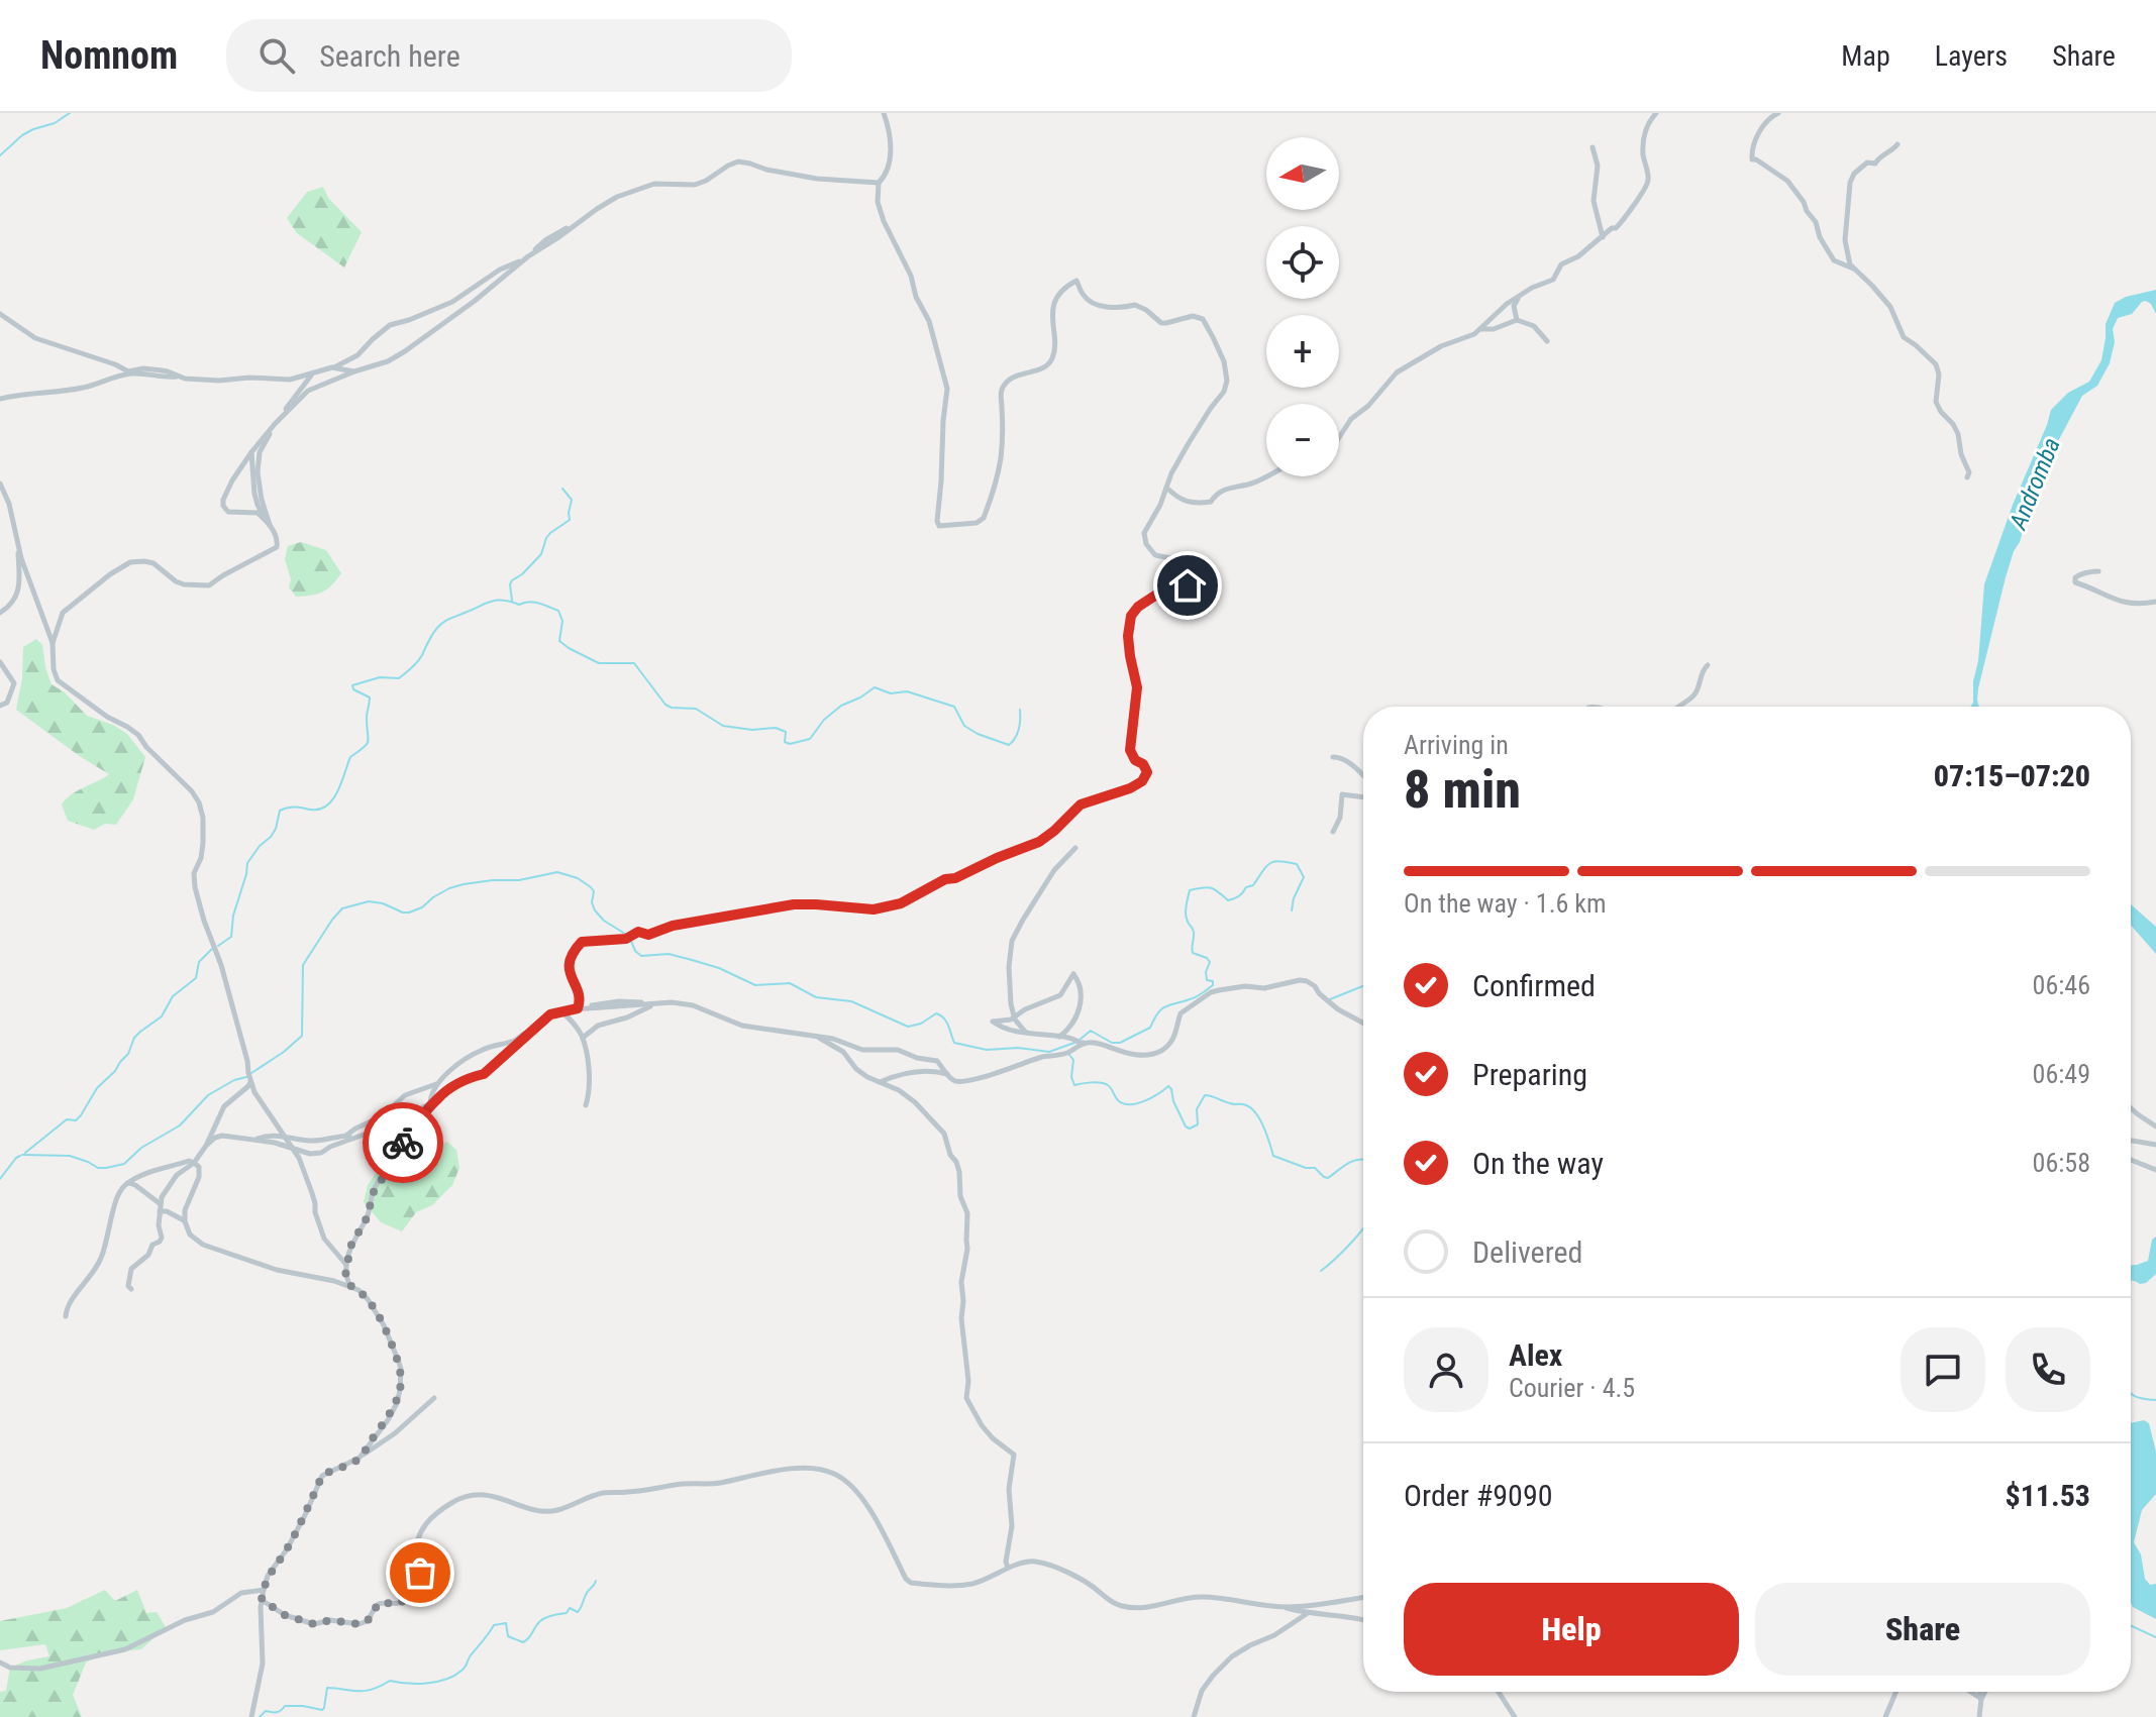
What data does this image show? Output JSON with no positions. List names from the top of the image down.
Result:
{
  "water": ["Andromba"],
  "north": "left",
  "page": {
    "header": "Nomnom",
    "search": "Search here",
    "nav": ["Map", "Layers", "Share"],
    "map_buttons": ["+", "−"],
    "heading": ["8 min", "Arriving in", "07:15–07:20"],
    "panel": [
      "Alex",
      "Courier · 4.5",
      "Order #9090",
      "$11.53"
    ],
    "bar": "On the way · 1.6 km",
    "list": [
      ["Confirmed", "06:46"],
      ["Preparing", "06:49"],
      ["On the way", "06:58"],
      "Delivered"
    ],
    "buttons": ["Help", "Share"]
  }
}
